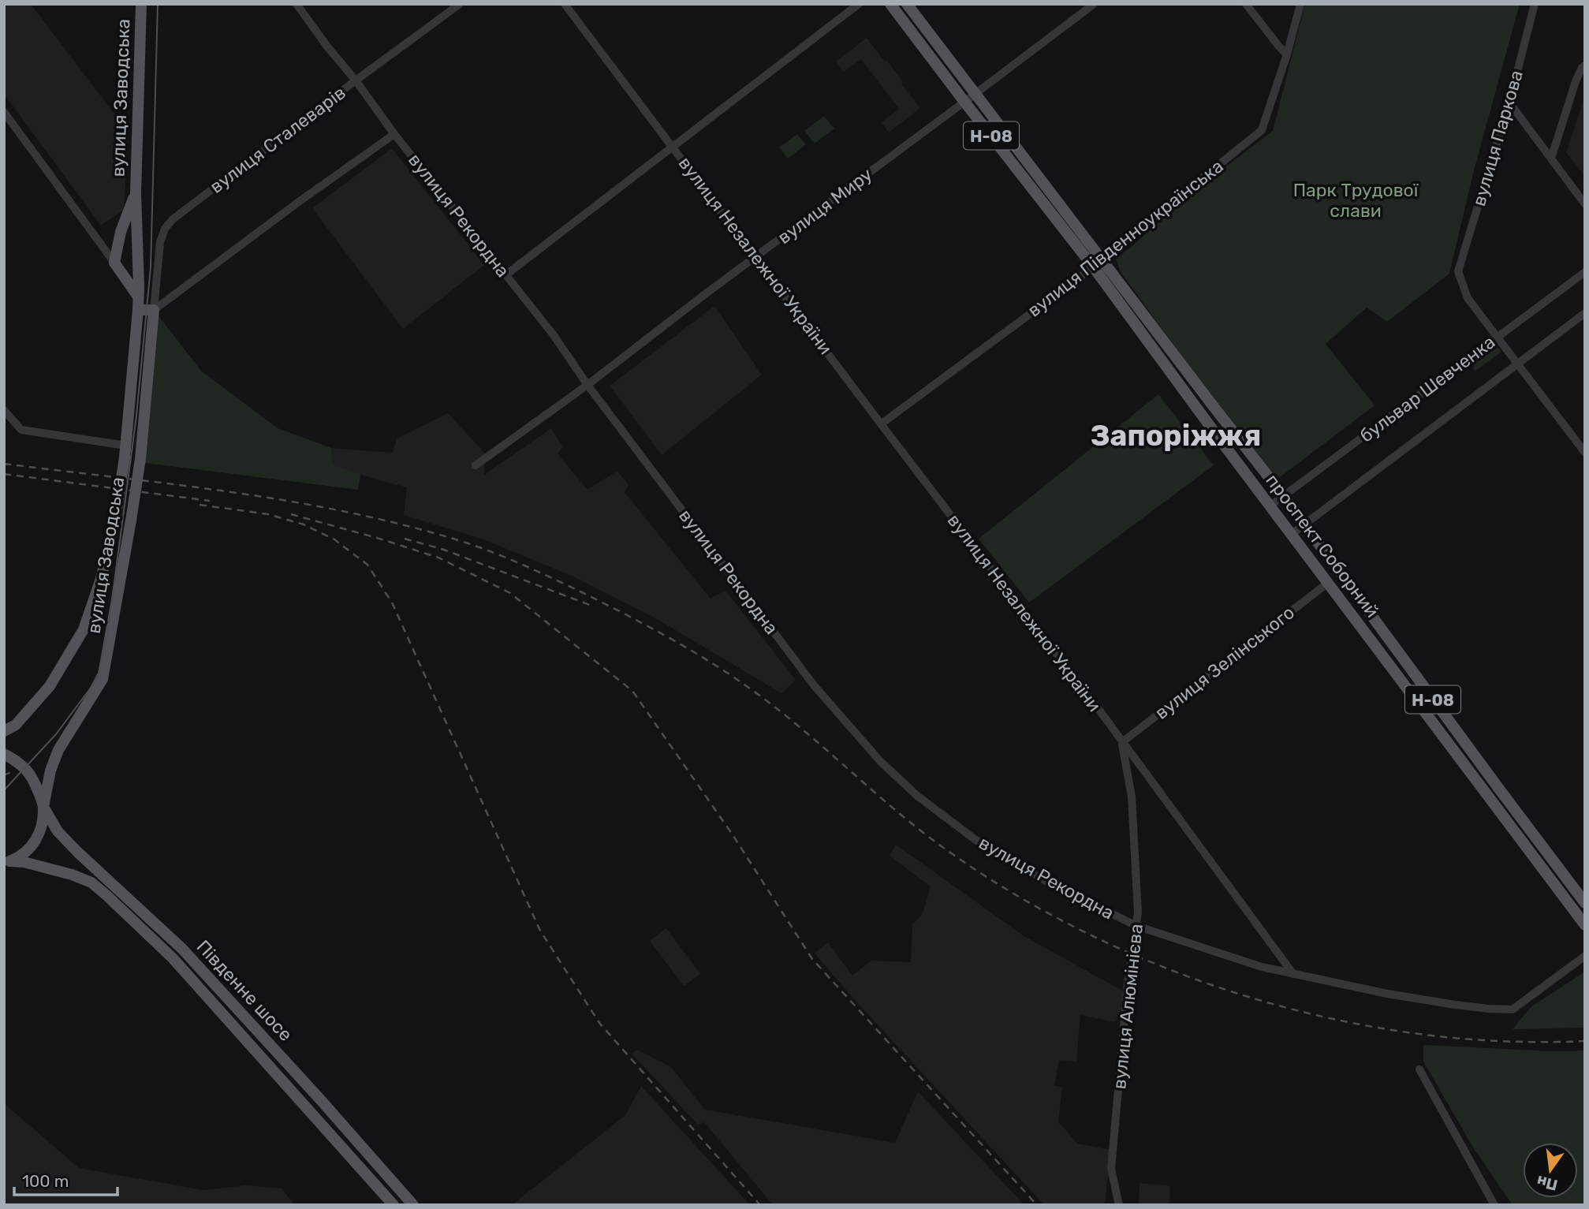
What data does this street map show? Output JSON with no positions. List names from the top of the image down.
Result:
{
  "streets": {
    "main road": [
      "вулиця Заводська",
      "Н-08",
      "проспект Соборний",
      "Південне шосе"
    ],
    "street": [
      "вулиця Паркова",
      "вулиця Сталеварів",
      "вулиця Миру",
      "вулиця Рекордна",
      "вулиця Південноукраїнська",
      "вулиця Незалежної України",
      "бульвар Шевченка",
      "вулиця Зелінського",
      "вулиця Алюмінієва"
    ]
  },
  "crossings": [
    ["вулиця Заводська", "вулиця Сталеварів"],
    ["вулиця Заводська", "Південне шосе"],
    ["вулиця Паркова", "бульвар Шевченка"],
    ["вулиця Сталеварів", "вулиця Рекордна"],
    ["вулиця Миру", "вулиця Рекордна"],
    ["вулиця Миру", "вулиця Незалежної України"],
    ["вулиця Миру", "проспект Соборний"],
    ["вулиця Рекордна", "вулиця Незалежної України"],
    ["вулиця Рекордна", "вулиця Алюмінієва"],
    ["вулиця Південноукраїнська", "вулиця Незалежної України"],
    ["вулиця Південноукраїнська", "проспект Соборний"],
    ["вулиця Незалежної України", "вулиця Зелінського"],
    ["вулиця Незалежної України", "вулиця Алюмінієва"],
    ["бульвар Шевченка", "проспект Соборний"],
    ["проспект Соборний", "вулиця Зелінського"],
    ["вулиця Зелінського", "вулиця Алюмінієва"]
  ],
  "districts": ["Запоріжжя"],
  "parks": ["Парк Трудової слави"],
  "scale_bar": "100 m",
  "north": "bottom"
}
